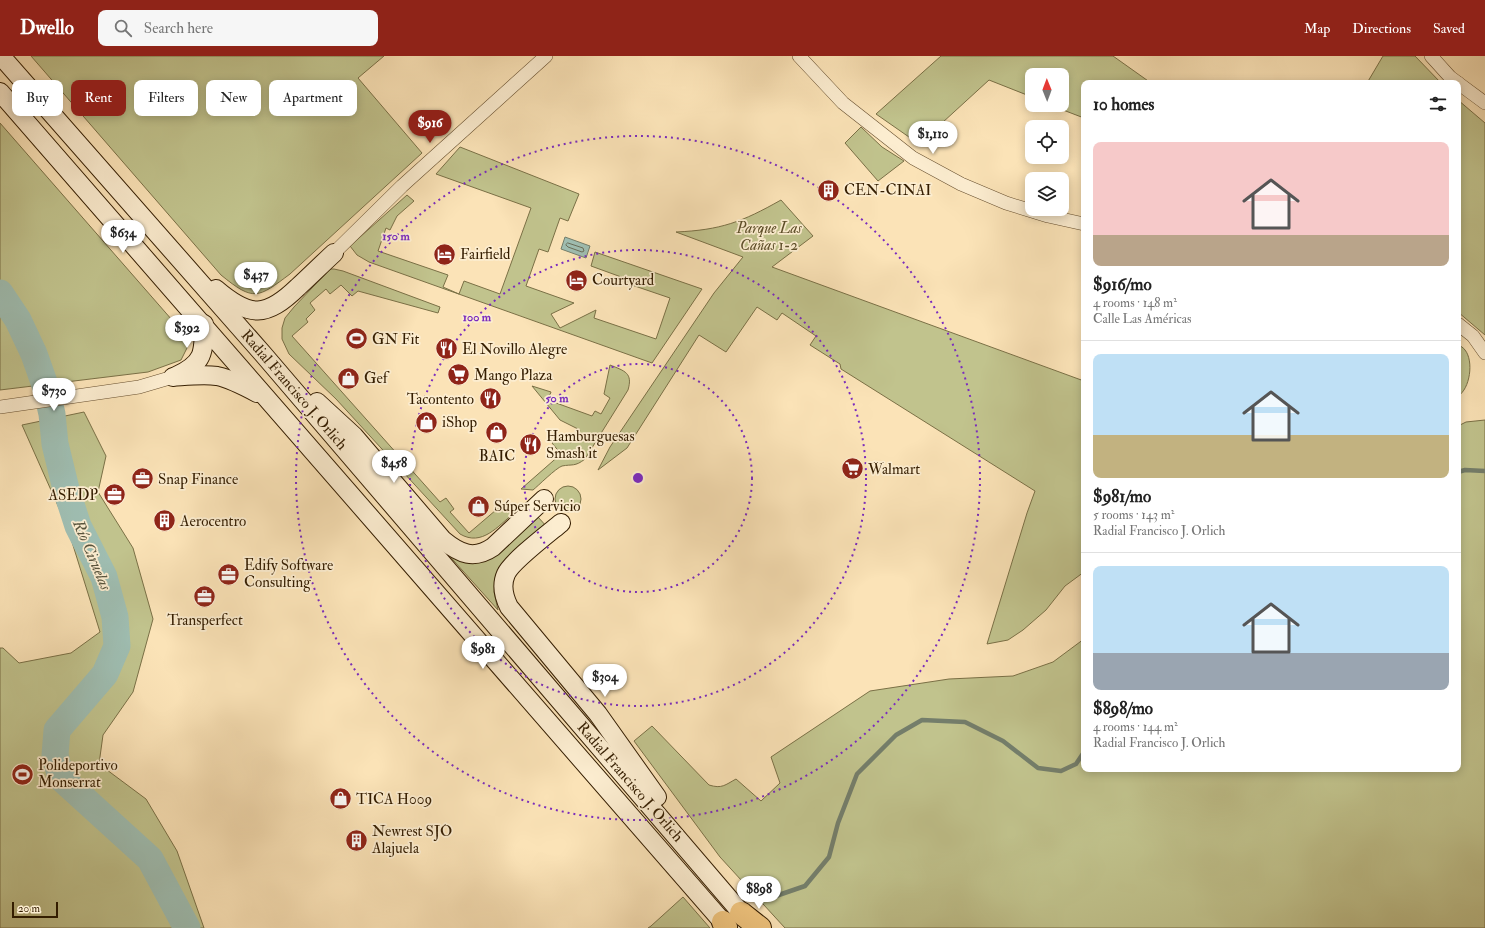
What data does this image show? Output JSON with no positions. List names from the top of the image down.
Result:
{
  "streets": {
    "main road": ["Radial Francisco J. Orlich"]
  },
  "water": ["Río Ciruelas"],
  "parks": ["Parque Las Cañas 1-2"],
  "places": {
    "building": ["CEN-CINAI", "Aerocentro", "Newrest SJO Alajuela"],
    "hotel": ["Fairfield", "Courtyard"],
    "sports": ["GN Fit", "Polideportivo Monserrat"],
    "restaurant": ["El Novillo Alegre", "Tacontento", "Hamburguesas Smash it"],
    "supermarket": ["Mango Plaza", "Walmart"],
    "shop": [
      "Gef",
      "iShop",
      "BAIC",
      "Súper Servicio",
      "TICA H009"
    ],
    "office": [
      "Snap Finance",
      "ASEDP",
      "Edify Software Consulting",
      "Transperfect"
    ]
  },
  "scale_bar": "20 m",
  "north": "top",
  "page": {
    "header": "Dwello",
    "search": "Search here",
    "nav": ["Map", "Directions", "Saved"],
    "chip": [
      "Buy",
      "Rent",
      "Filters",
      "New",
      "Apartment"
    ],
    "heading": "10 homes",
    "price": [
      "$916",
      "$1,110",
      "$634",
      "$437",
      "$392",
      "$730",
      "$458",
      "$981",
      "$304",
      "$898"
    ],
    "list": [
      {
        "name": "$916/mo",
        "note": "4 rooms · 148 m² · Calle Las Américas"
      },
      {
        "name": "$981/mo",
        "note": "5 rooms · 143 m² · Radial Francisco J. Orlich"
      },
      {
        "name": "$898/mo",
        "note": "4 rooms · 144 m² · Radial Francisco J. Orlich"
      }
    ],
    "scale": "20 m"
  },
  "rings": ["150 m", "100 m", "50 m"]
}
